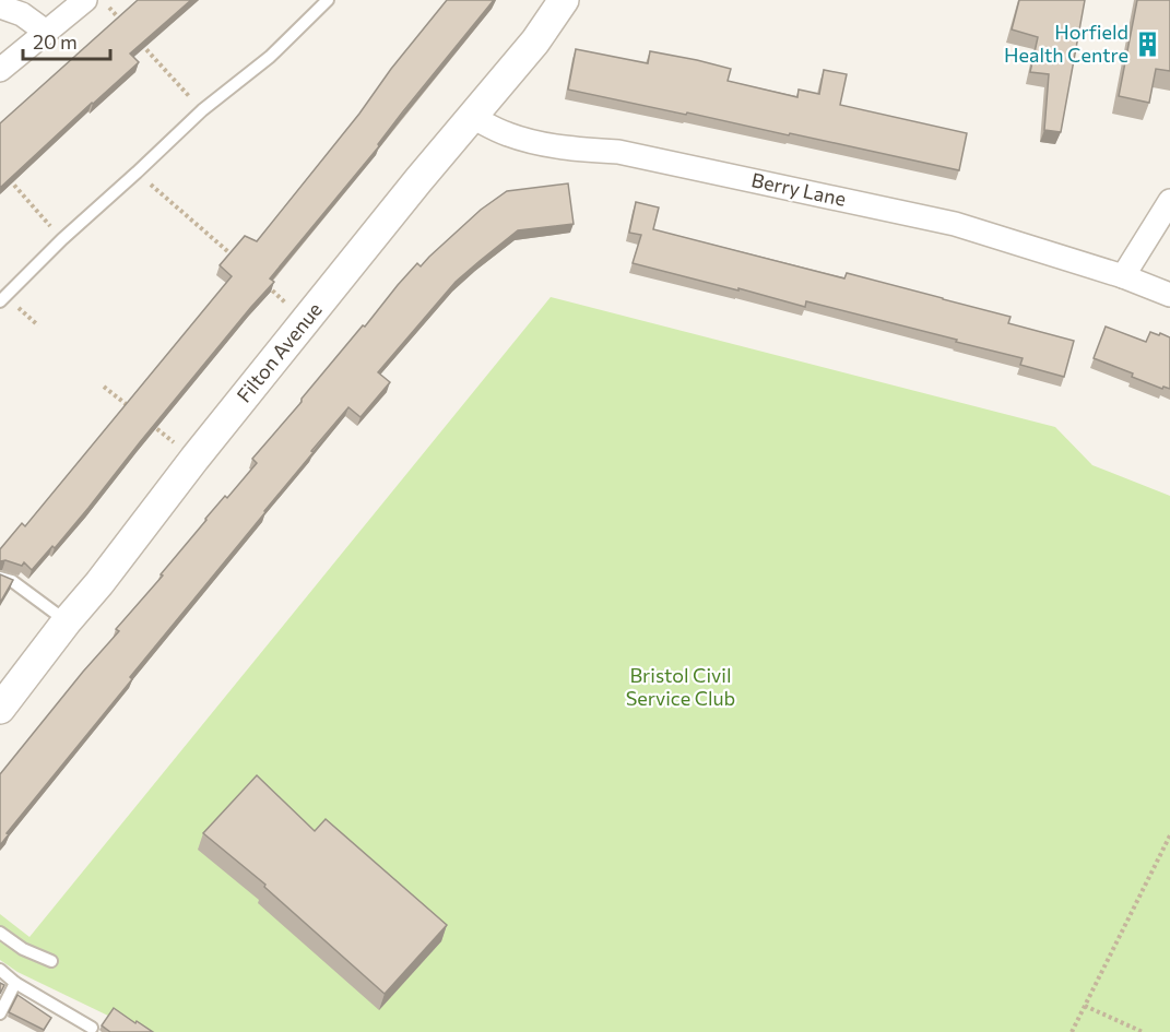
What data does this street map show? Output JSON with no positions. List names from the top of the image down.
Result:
{
  "streets": {
    "street": ["Berry Lane", "Filton Avenue"]
  },
  "crossings": [
    ["Berry Lane", "Filton Avenue"]
  ],
  "parks": ["Bristol Civil Service Club"],
  "places": {
    "building": ["Horfield Health Centre"]
  },
  "scale_bar": "20 m"
}
